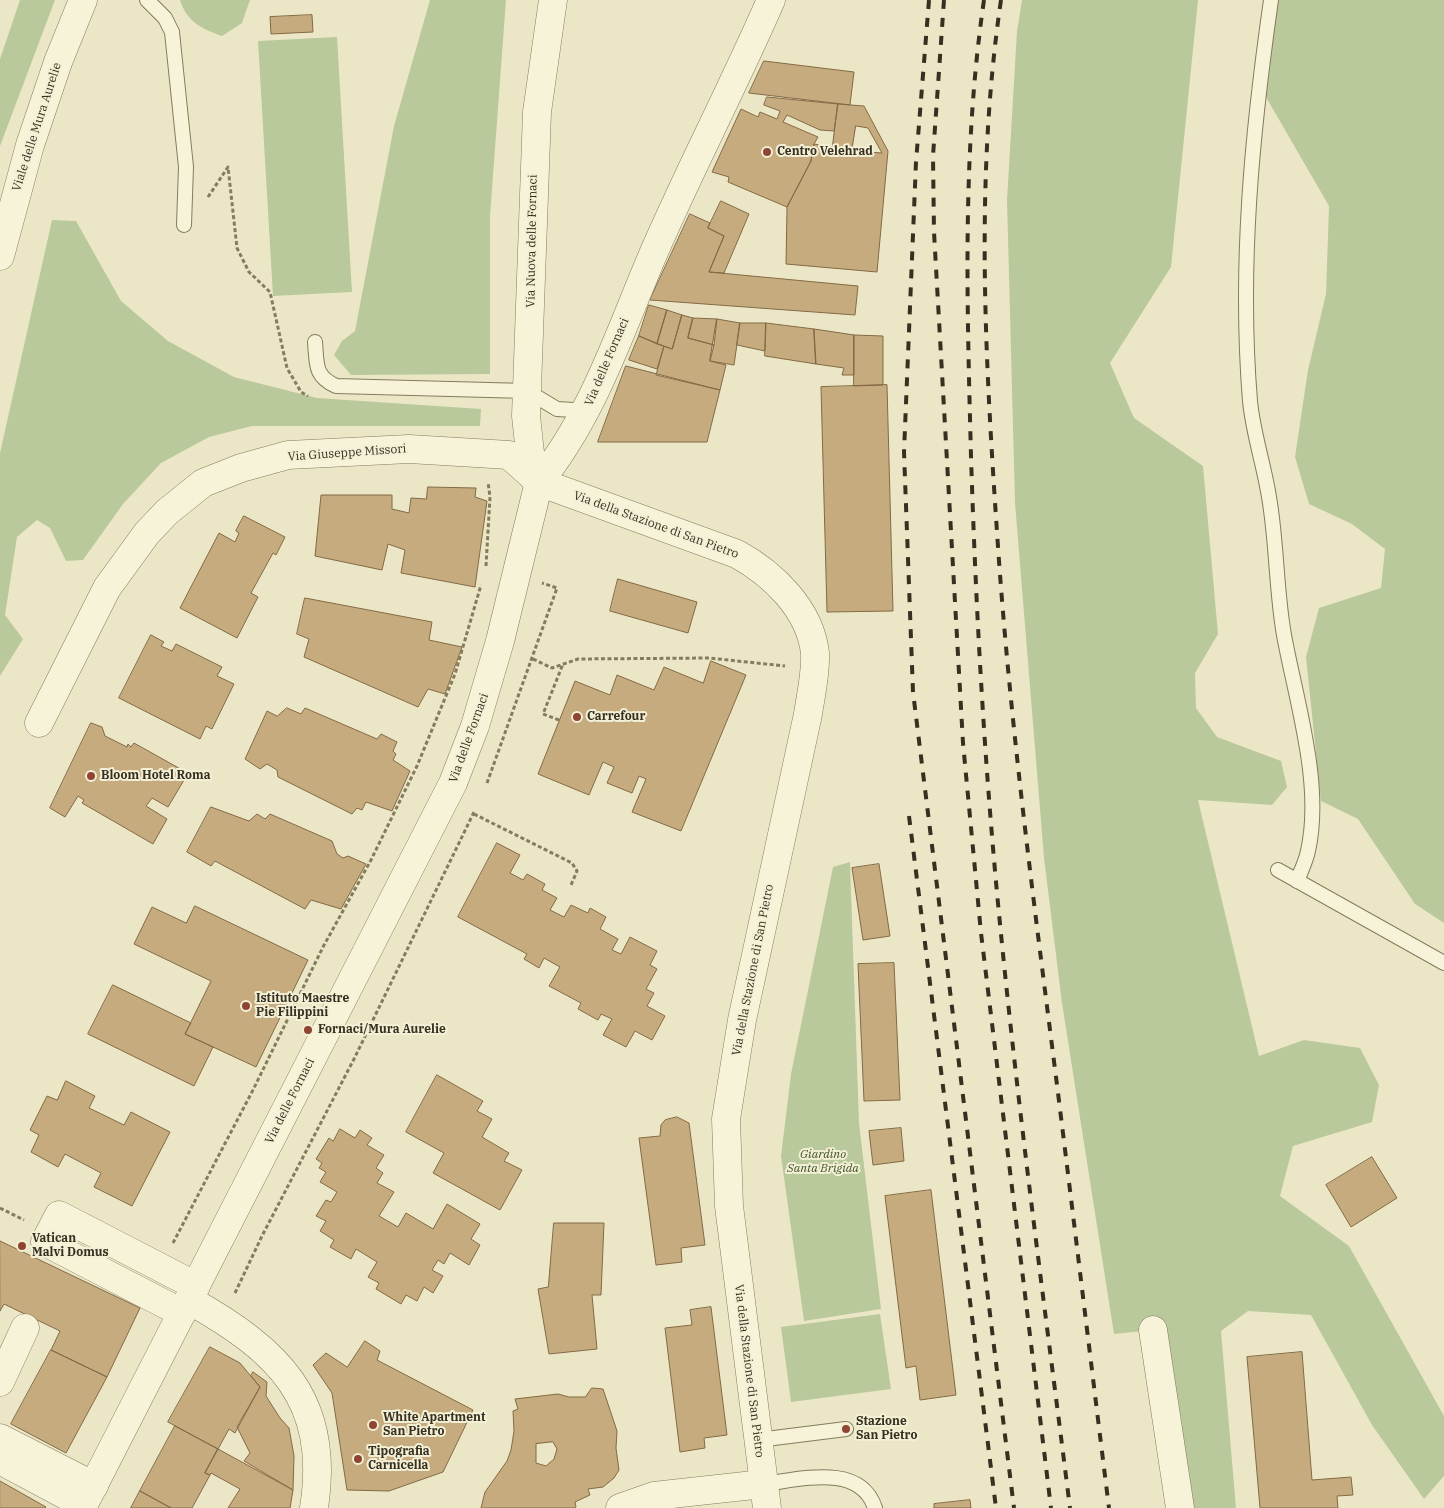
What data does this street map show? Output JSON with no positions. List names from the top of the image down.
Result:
{
  "streets": {
    "street": [
      "Viale delle Mura Aurelie",
      "Via Nuova delle Fornaci",
      "Via delle Fornaci",
      "Via Giuseppe Missori",
      "Via della Stazione di San Pietro"
    ]
  },
  "crossings": [
    ["Via Nuova delle Fornaci", "Via delle Fornaci"],
    ["Via Nuova delle Fornaci", "Via Giuseppe Missori"],
    ["Via Nuova delle Fornaci", "Via della Stazione di San Pietro"],
    ["Via delle Fornaci", "Via Giuseppe Missori"],
    ["Via delle Fornaci", "Via della Stazione di San Pietro"],
    ["Via Giuseppe Missori", "Via della Stazione di San Pietro"]
  ],
  "parks": ["Giardino Santa Brigida"],
  "places": [
    "Centro Velehrad",
    "Carrefour",
    "Bloom Hotel Roma",
    "Istituto Maestre Pie Filippini",
    "Fornaci/Mura Aurelie",
    "Vatican Malvi Domus",
    "White Apartment San Pietro",
    "Stazione San Pietro",
    "Tipografia Carnicella"
  ]
}
